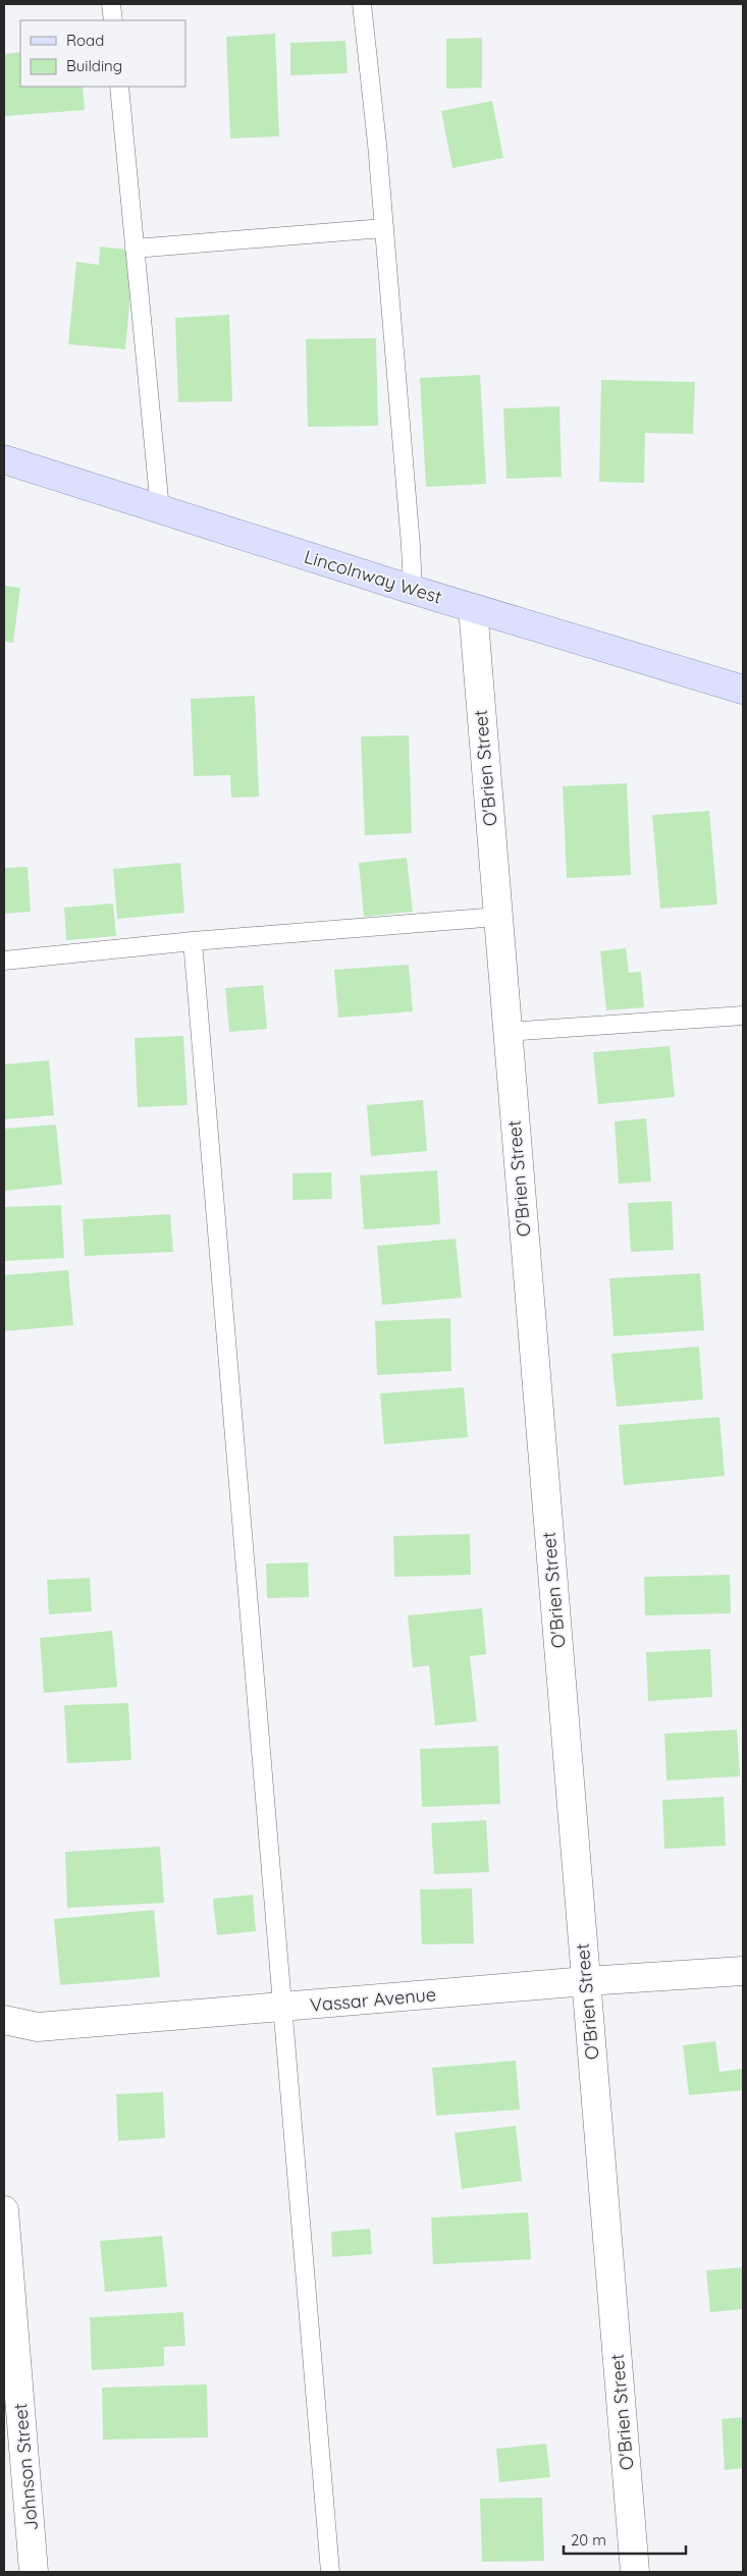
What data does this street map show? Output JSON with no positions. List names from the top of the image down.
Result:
{
  "streets": {
    "main road": ["Lincolnway West"],
    "street": ["O'Brien Street", "Vassar Avenue", "Johnson Street"]
  },
  "crossings": [
    ["Lincolnway West", "O'Brien Street"],
    ["O'Brien Street", "Vassar Avenue"]
  ],
  "legend": ["Road", "Building"],
  "scale_bar": "20 m"
}
